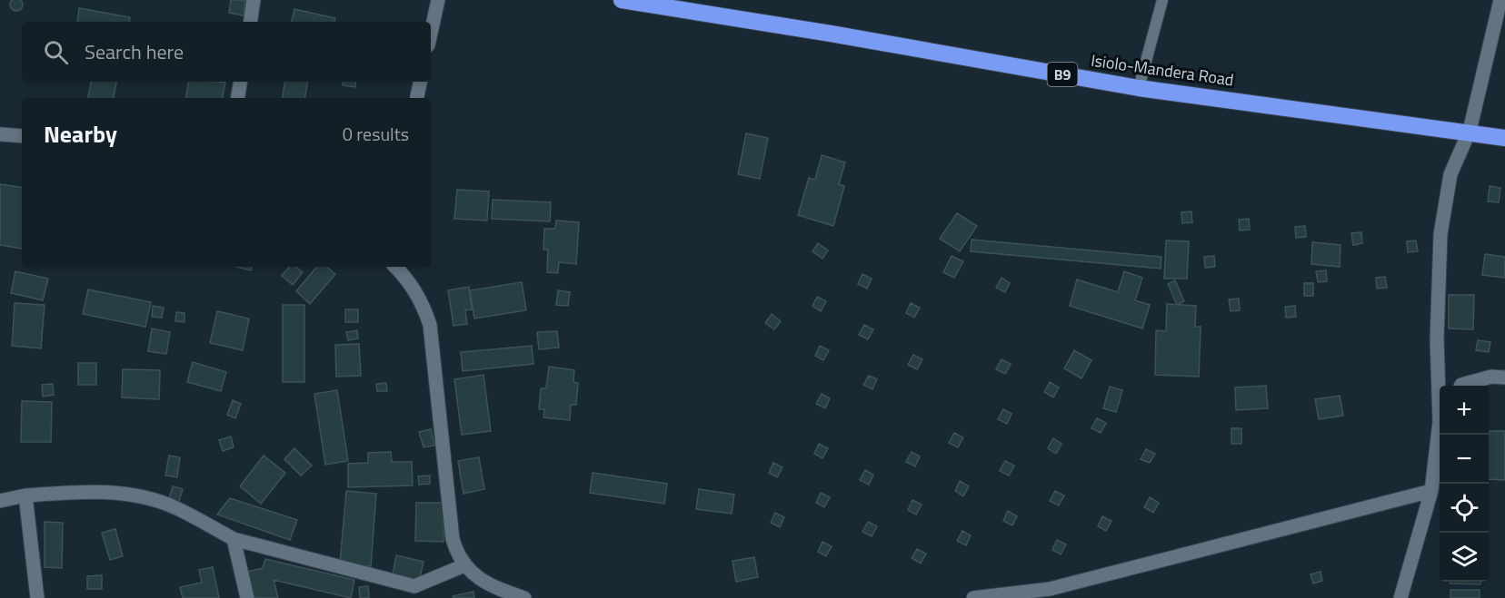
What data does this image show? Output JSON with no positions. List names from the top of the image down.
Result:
{
  "streets": {
    "highway": ["Isiolo-Mandera Road", "B9"]
  },
  "page": {
    "search": "Search here",
    "heading": ["Nearby", "0 results"],
    "map_buttons": ["+", "−"]
  }
}
